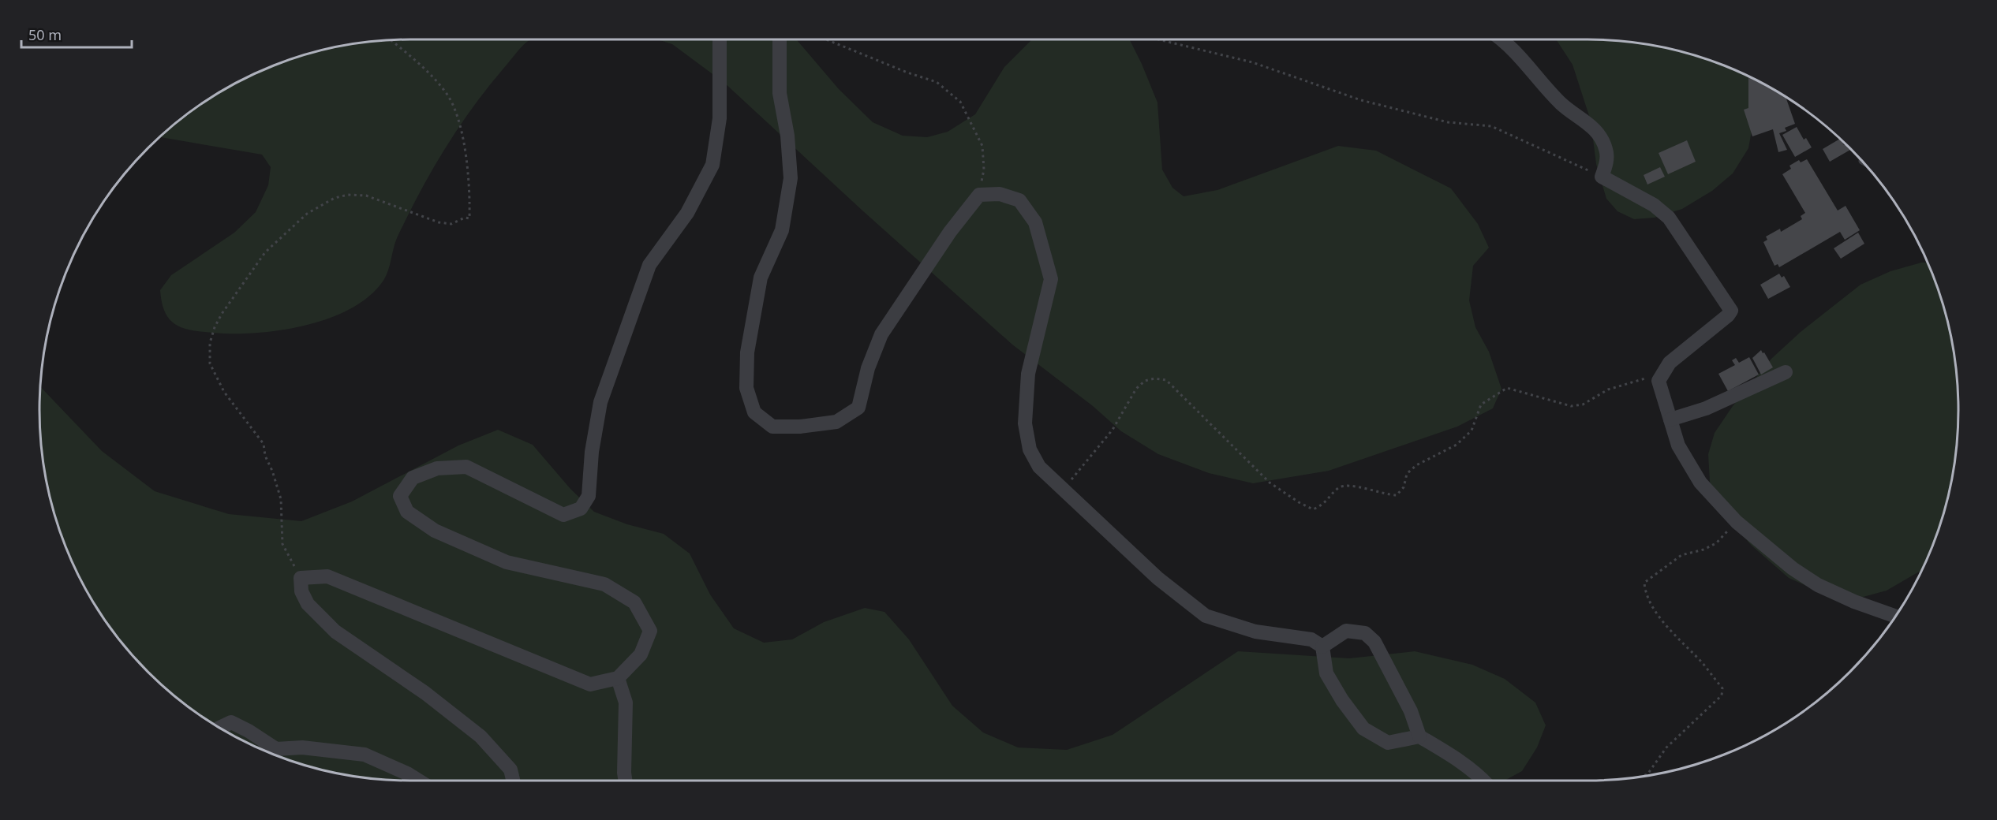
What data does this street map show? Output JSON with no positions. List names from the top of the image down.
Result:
{
  "scale_bar": "50 m"
}
